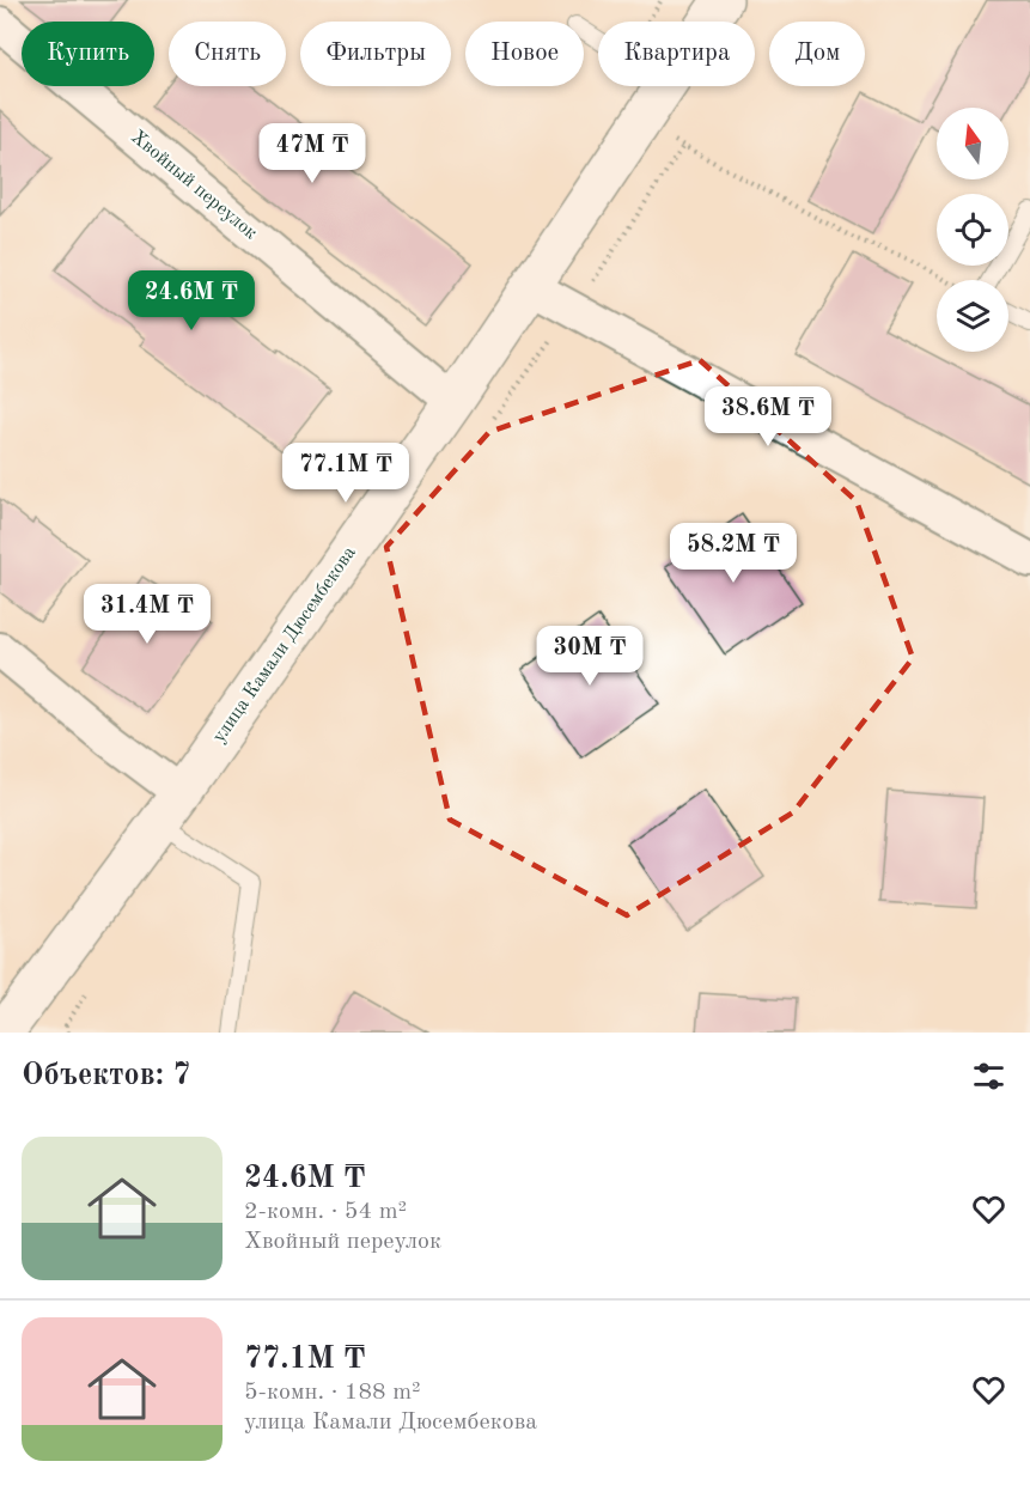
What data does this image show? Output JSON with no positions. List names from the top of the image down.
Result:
{
  "streets": {
    "main road": ["улица Камали Дюсембекова"],
    "street": ["Хвойный переулок"]
  },
  "crossings": [
    ["Хвойный переулок", "улица Камали Дюсембекова"]
  ],
  "north": "top",
  "page": {
    "chip": [
      "Купить",
      "Снять",
      "Фильтры",
      "Новое",
      "Квартира",
      "Дом"
    ],
    "price": [
      "47M ₸",
      "24.6M ₸",
      "38.6M ₸",
      "77.1M ₸",
      "58.2M ₸",
      "31.4M ₸",
      "30M ₸"
    ],
    "heading": "Объектов: 7",
    "list": [
      {
        "name": "24.6M ₸",
        "note": "2-комн. · 54 m² · Хвойный переулок"
      },
      {
        "name": "77.1M ₸",
        "note": "5-комн. · 188 m² · улица Камали Дюсембекова"
      }
    ]
  }
}
